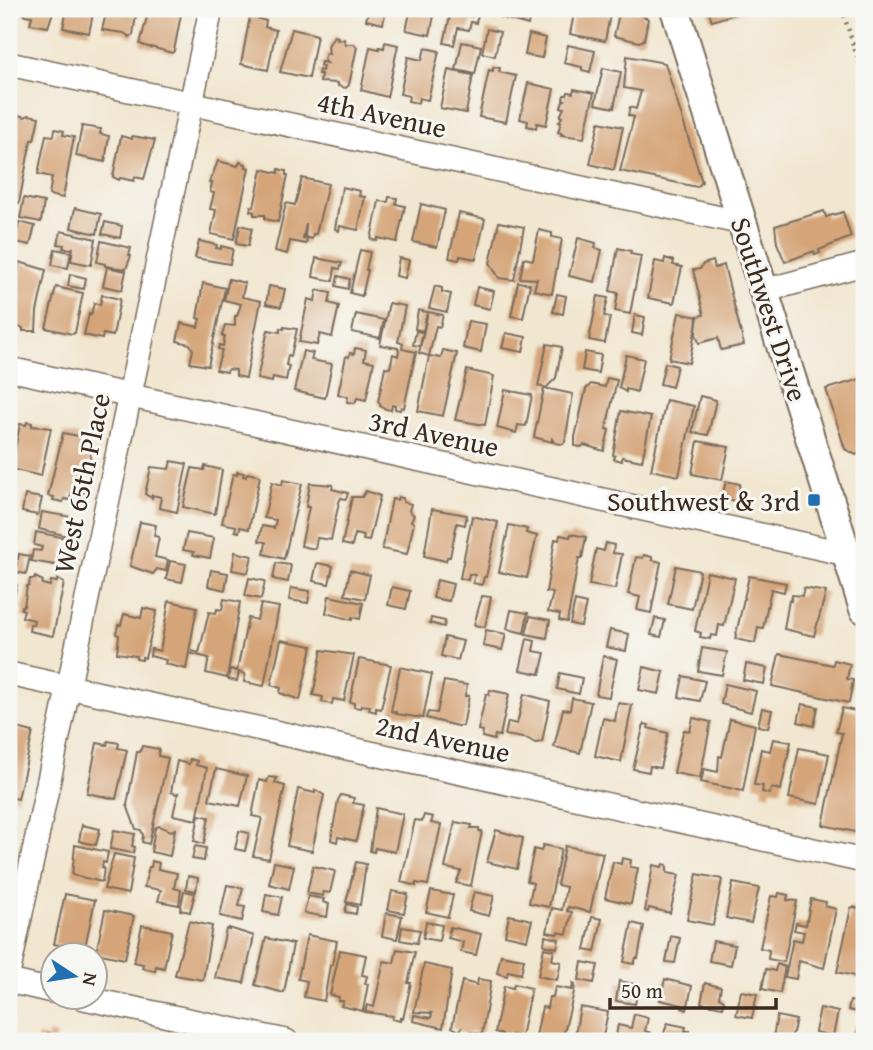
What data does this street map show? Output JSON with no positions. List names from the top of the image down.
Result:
{
  "streets": {
    "street": [
      "4th Avenue",
      "Southwest Drive",
      "3rd Avenue",
      "West 65th Place",
      "2nd Avenue"
    ]
  },
  "crossings": [
    ["4th Avenue", "Southwest Drive"],
    ["4th Avenue", "West 65th Place"],
    ["Southwest Drive", "3rd Avenue"],
    ["3rd Avenue", "West 65th Place"],
    ["West 65th Place", "2nd Avenue"]
  ],
  "places": {
    "transit": ["Southwest & 3rd"]
  },
  "scale_bar": "50 m",
  "north": "right"
}
